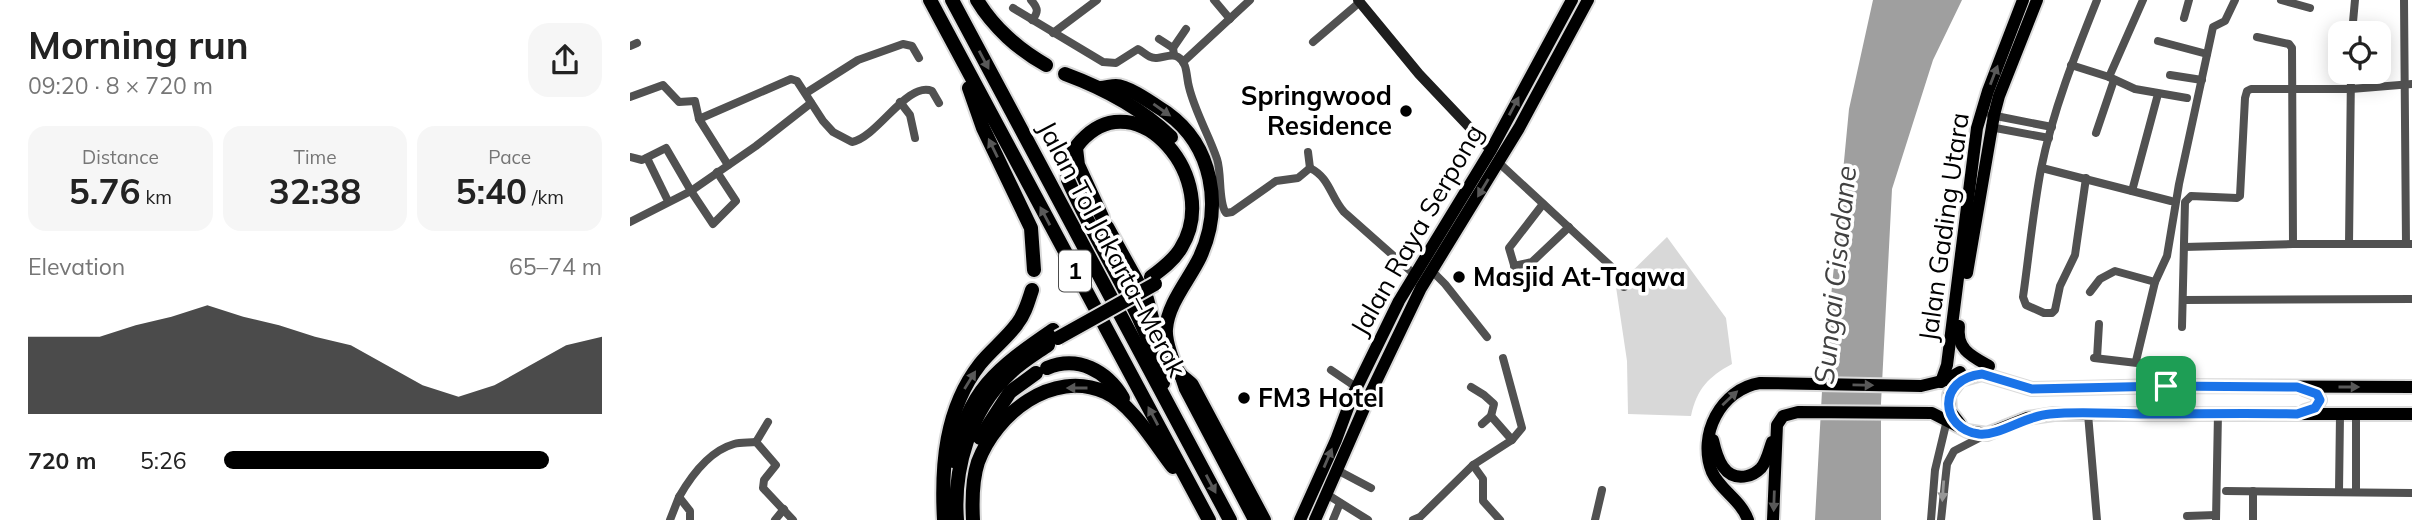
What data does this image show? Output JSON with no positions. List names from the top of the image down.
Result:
{
  "streets": {
    "highway": ["Jalan Tol Jakarta–Merak", "1"],
    "main road": ["Jalan Gading Utara", "Jalan Raya Serpong"]
  },
  "water": ["Sungai Cisadane"],
  "places": ["Springwood Residence", "Masjid At-Taqwa", "FM3 Hotel"],
  "page": {
    "heading": ["Morning run", "09:20 · 8 × 720 m"],
    "stats": [
      ["Distance", "5.76 km"],
      ["Time", "32:38"],
      ["Pace", "5:40 /km"]
    ],
    "chart": ["Elevation", "65–74 m"],
    "list": [
      {
        "name": "720 m",
        "note": "5:26"
      }
    ]
  }
}
